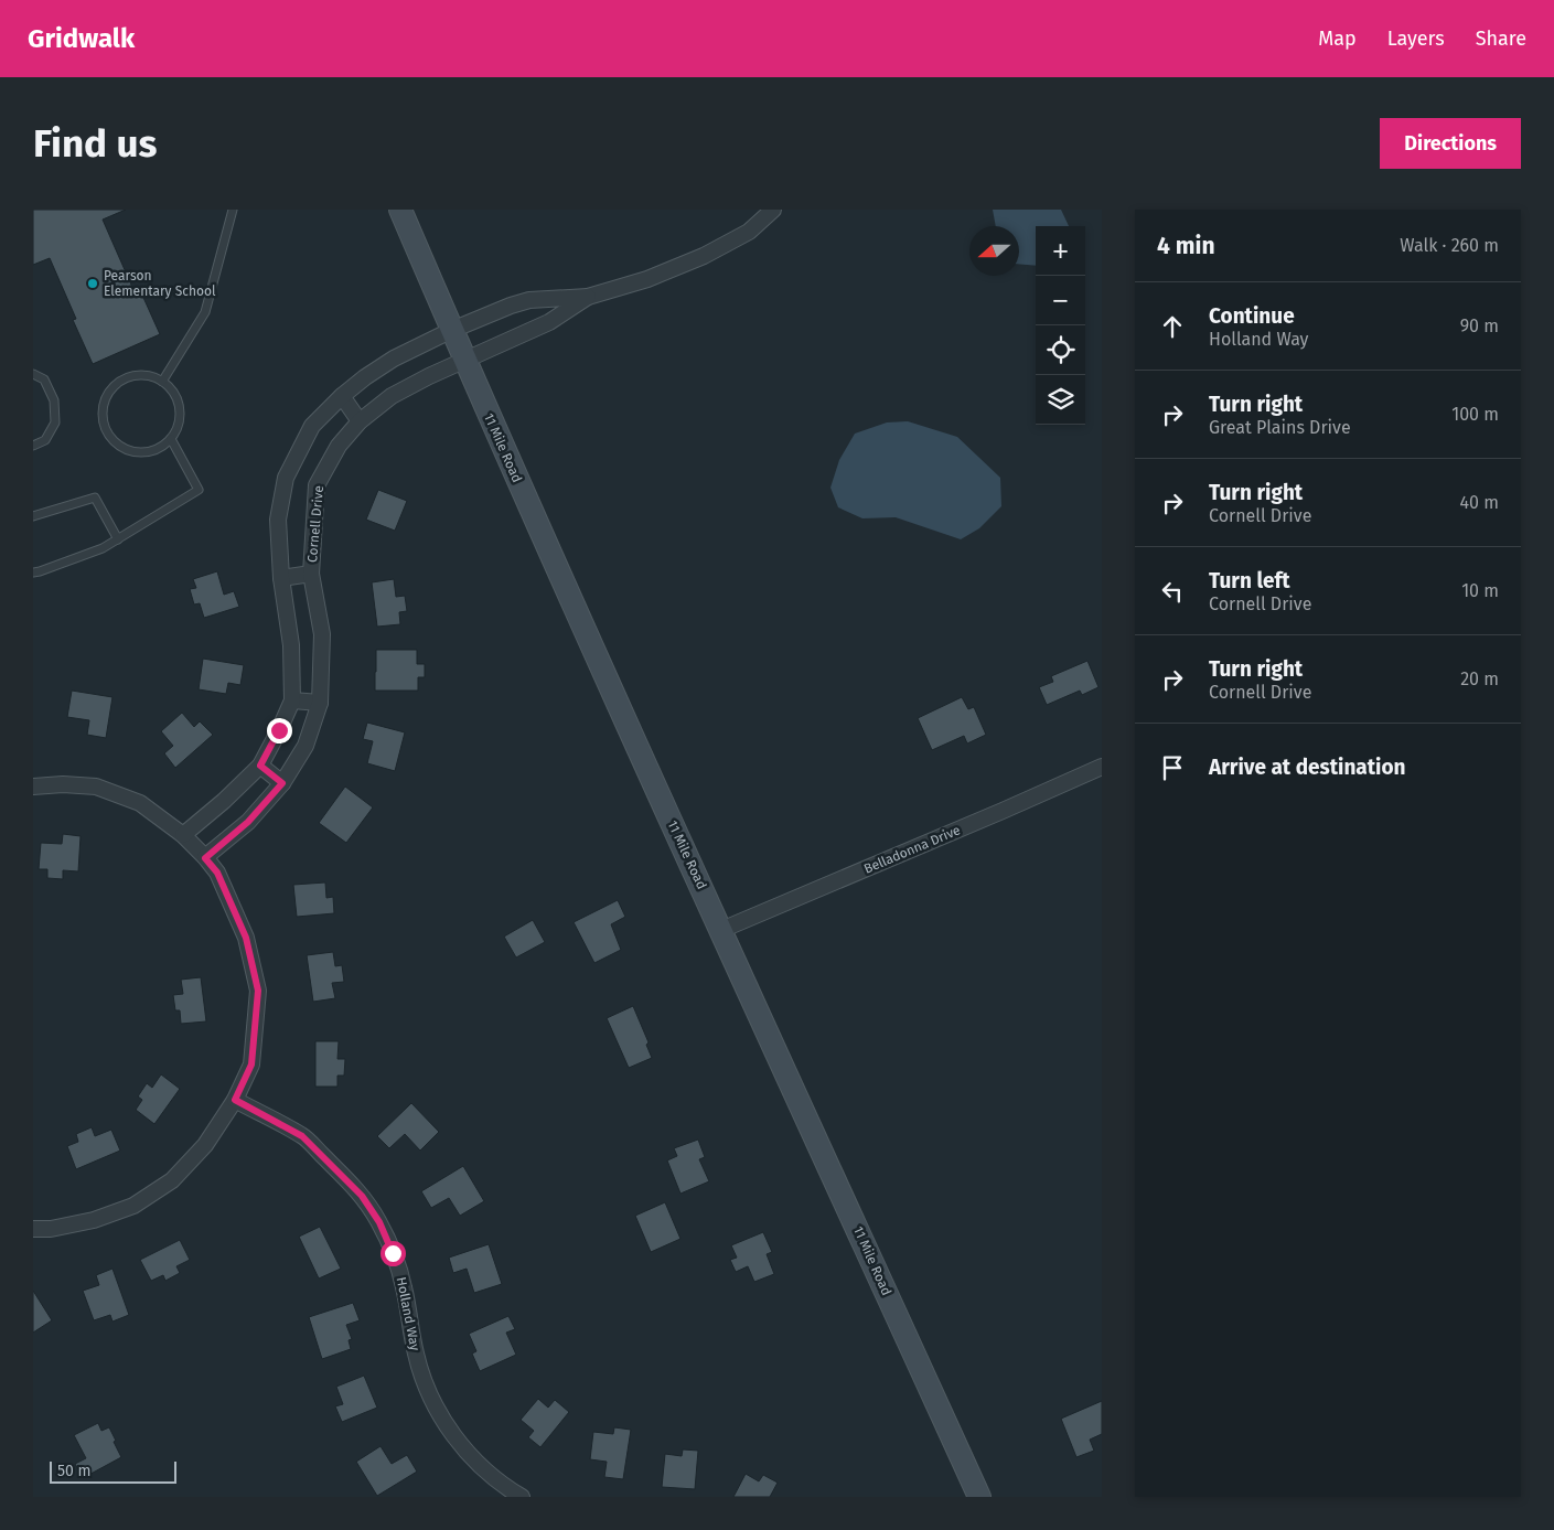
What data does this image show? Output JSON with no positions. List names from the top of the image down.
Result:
{
  "streets": {
    "street": [
      "11 Mile Road",
      "Cornell Drive",
      "Belladonna Drive",
      "Holland Way"
    ]
  },
  "crossings": [
    ["11 Mile Road", "Cornell Drive"],
    ["11 Mile Road", "Belladonna Drive"]
  ],
  "places": ["Pearson Elementary School"],
  "scale_bar": "50 m",
  "north": "left",
  "page": {
    "header": "Gridwalk",
    "nav": ["Map", "Layers", "Share"],
    "buttons": "Directions",
    "title": "Find us",
    "heading": ["4 min", "Walk · 260 m"],
    "map_buttons": ["+", "−"],
    "list": [
      ["Continue", "Holland Way", "90 m"],
      ["Turn right", "Great Plains Drive", "100 m"],
      ["Turn right", "Cornell Drive", "40 m"],
      ["Turn left", "Cornell Drive", "10 m"],
      ["Turn right", "Cornell Drive", "20 m"],
      "Arrive at destination"
    ],
    "scale": "50 m"
  }
}
